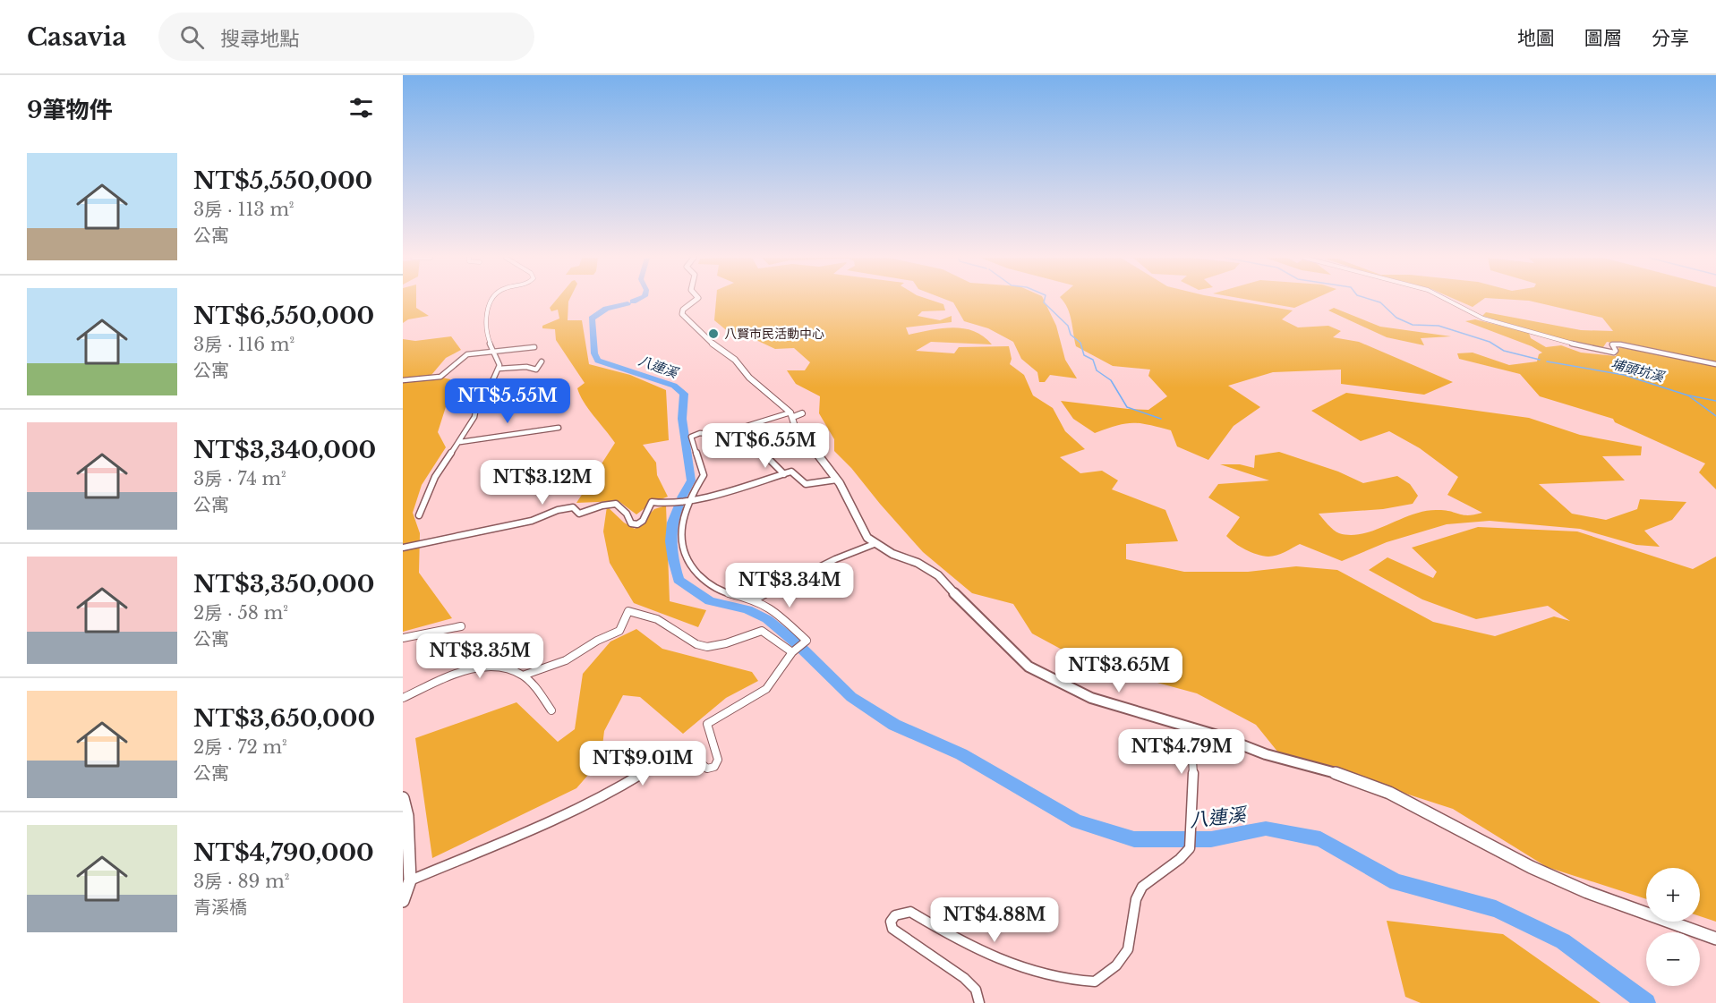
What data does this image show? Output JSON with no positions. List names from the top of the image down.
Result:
{
  "water": ["八連溪", "埔頭坑溪"],
  "places": ["八賢市民活動中心"],
  "page": {
    "header": "Casavia",
    "search": "搜尋地點",
    "nav": ["地圖", "圖層", "分享"],
    "heading": "9筆物件",
    "list": [
      {
        "name": "NT$5,550,000",
        "note": "3房 · 113 m² · 公寓"
      },
      {
        "name": "NT$6,550,000",
        "note": "3房 · 116 m² · 公寓"
      },
      {
        "name": "NT$3,340,000",
        "note": "3房 · 74 m² · 公寓"
      },
      {
        "name": "NT$3,350,000",
        "note": "2房 · 58 m² · 公寓"
      },
      {
        "name": "NT$3,650,000",
        "note": "2房 · 72 m² · 公寓"
      },
      {
        "name": "NT$4,790,000",
        "note": "3房 · 89 m² · 青溪橋"
      }
    ],
    "price": [
      "NT$5.55M",
      "NT$6.55M",
      "NT$3.12M",
      "NT$3.34M",
      "NT$3.35M",
      "NT$3.65M",
      "NT$4.79M",
      "NT$9.01M",
      "NT$4.88M"
    ],
    "map_buttons": ["+", "−"]
  }
}
